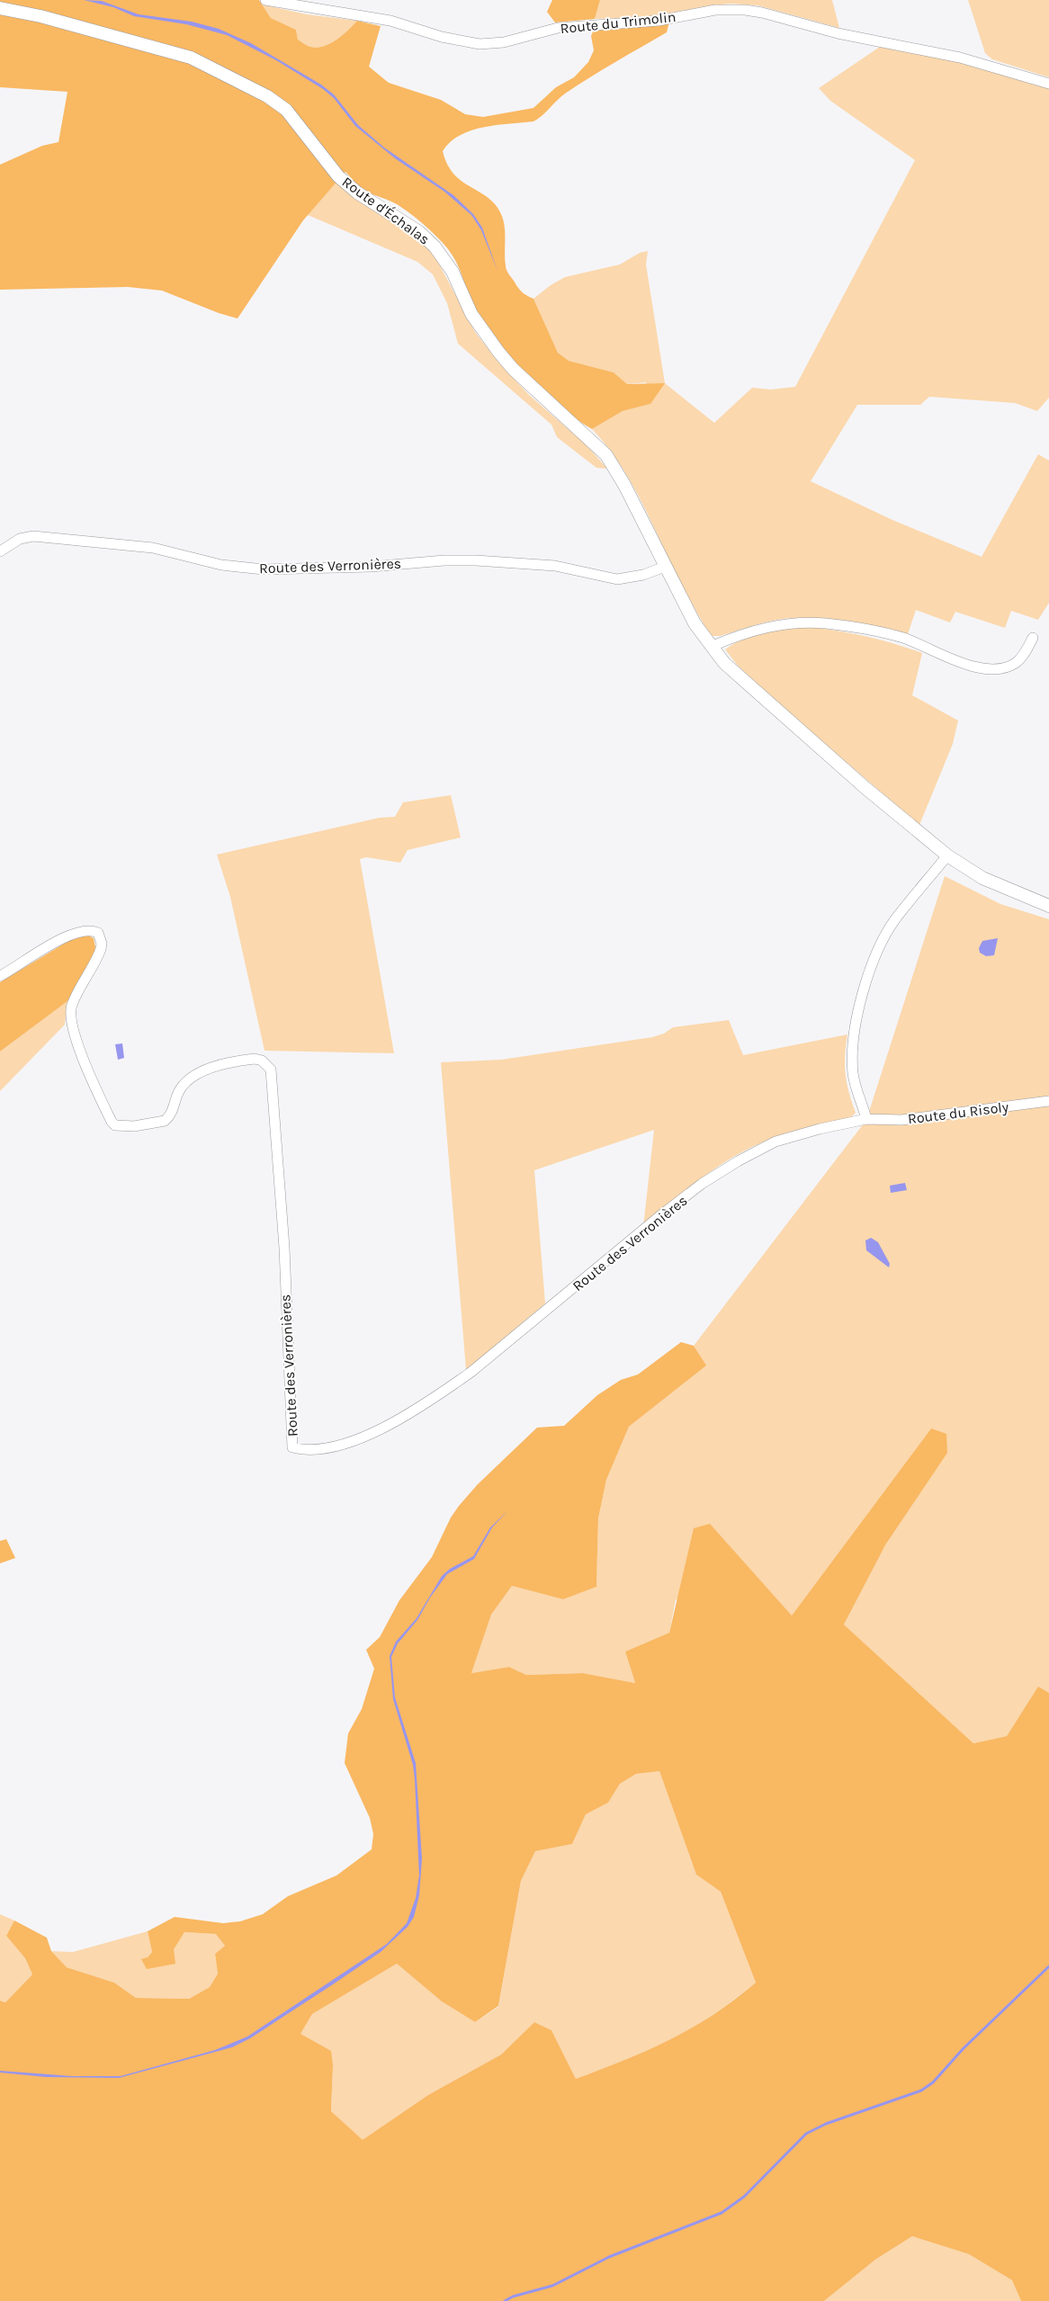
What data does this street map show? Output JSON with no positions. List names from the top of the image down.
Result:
{
  "streets": {
    "street": [
      "Route du Trimolin",
      "Route d'Échalas",
      "Route des Verronières",
      "Route du Risoly"
    ]
  },
  "crossings": [
    ["Route d'Échalas", "Route des Verronières"],
    ["Route des Verronières", "Route du Risoly"]
  ]
}
